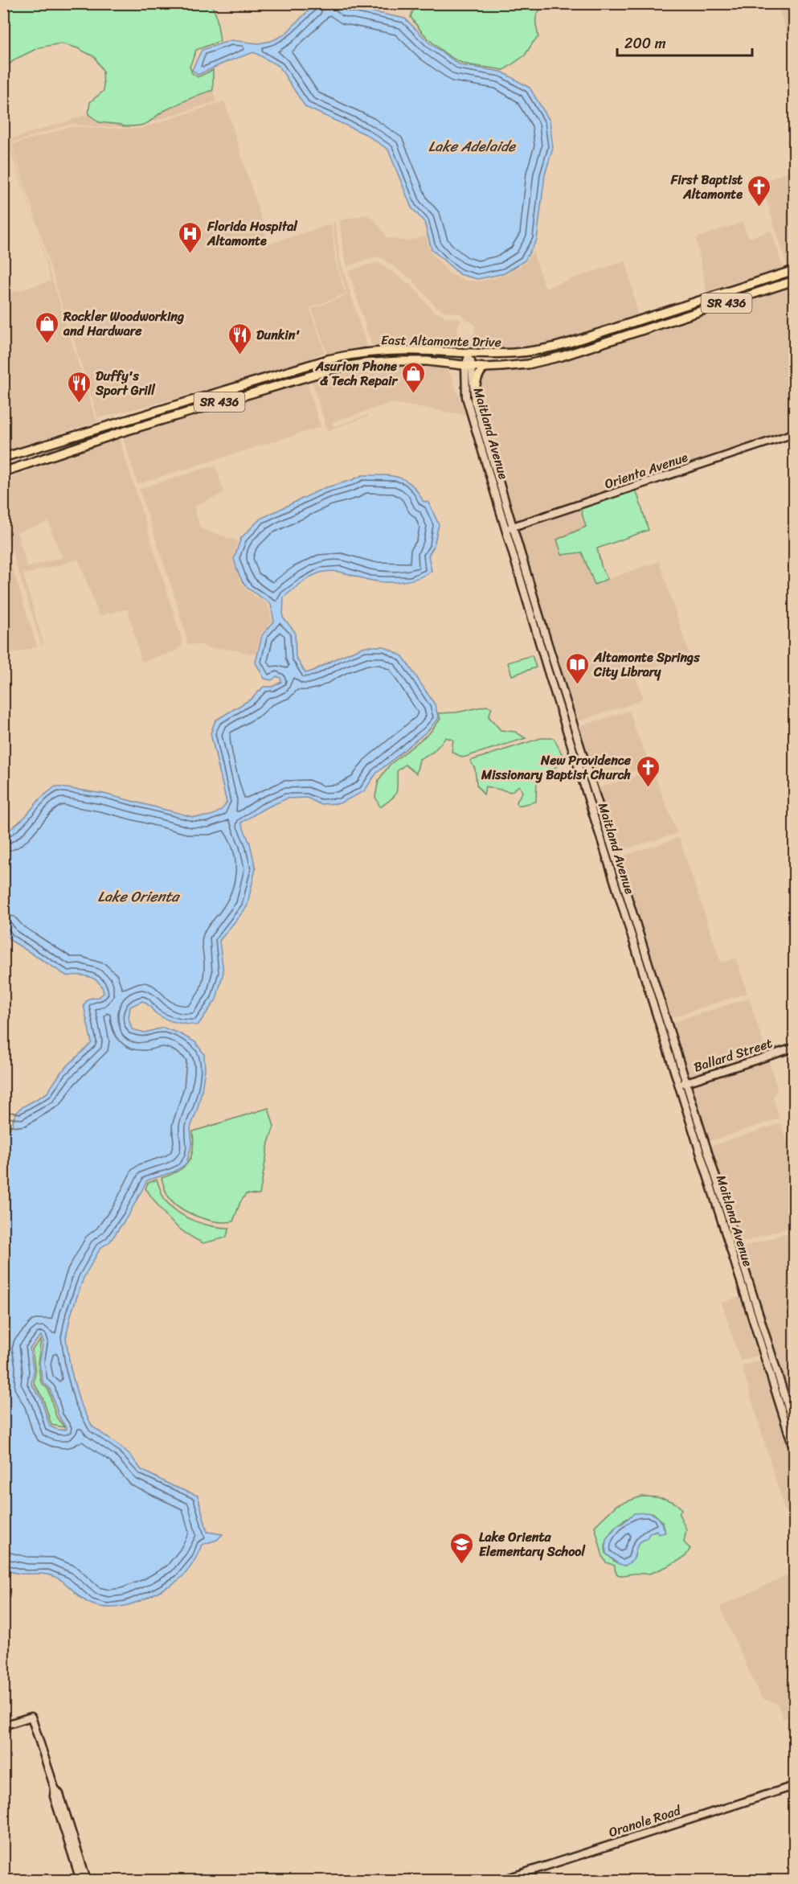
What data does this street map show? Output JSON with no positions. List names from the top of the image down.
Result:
{
  "streets": {
    "main road": [
      "SR 436",
      "East Altamonte Drive",
      "Maitland Avenue",
      "Orienta Avenue",
      "Ballard Street",
      "Oranole Road"
    ]
  },
  "crossings": [
    ["SR 436", "East Altamonte Drive"],
    ["SR 436", "Maitland Avenue"],
    ["East Altamonte Drive", "Maitland Avenue"],
    ["Maitland Avenue", "Orienta Avenue"],
    ["Maitland Avenue", "Ballard Street"]
  ],
  "water": ["Lake Adelaide", "Lake Orienta"],
  "places": {
    "church": ["First Baptist Altamonte", "New Providence Missionary Baptist Church"],
    "hospital": ["Florida Hospital Altamonte"],
    "shop": ["Rockler Woodworking and Hardware", "Asurion Phone & Tech Repair"],
    "restaurant": ["Dunkin'", "Duffy's Sport Grill"],
    "library": ["Altamonte Springs City Library"],
    "school or university": ["Lake Orienta Elementary School"]
  },
  "scale_bar": "200 m"
}
